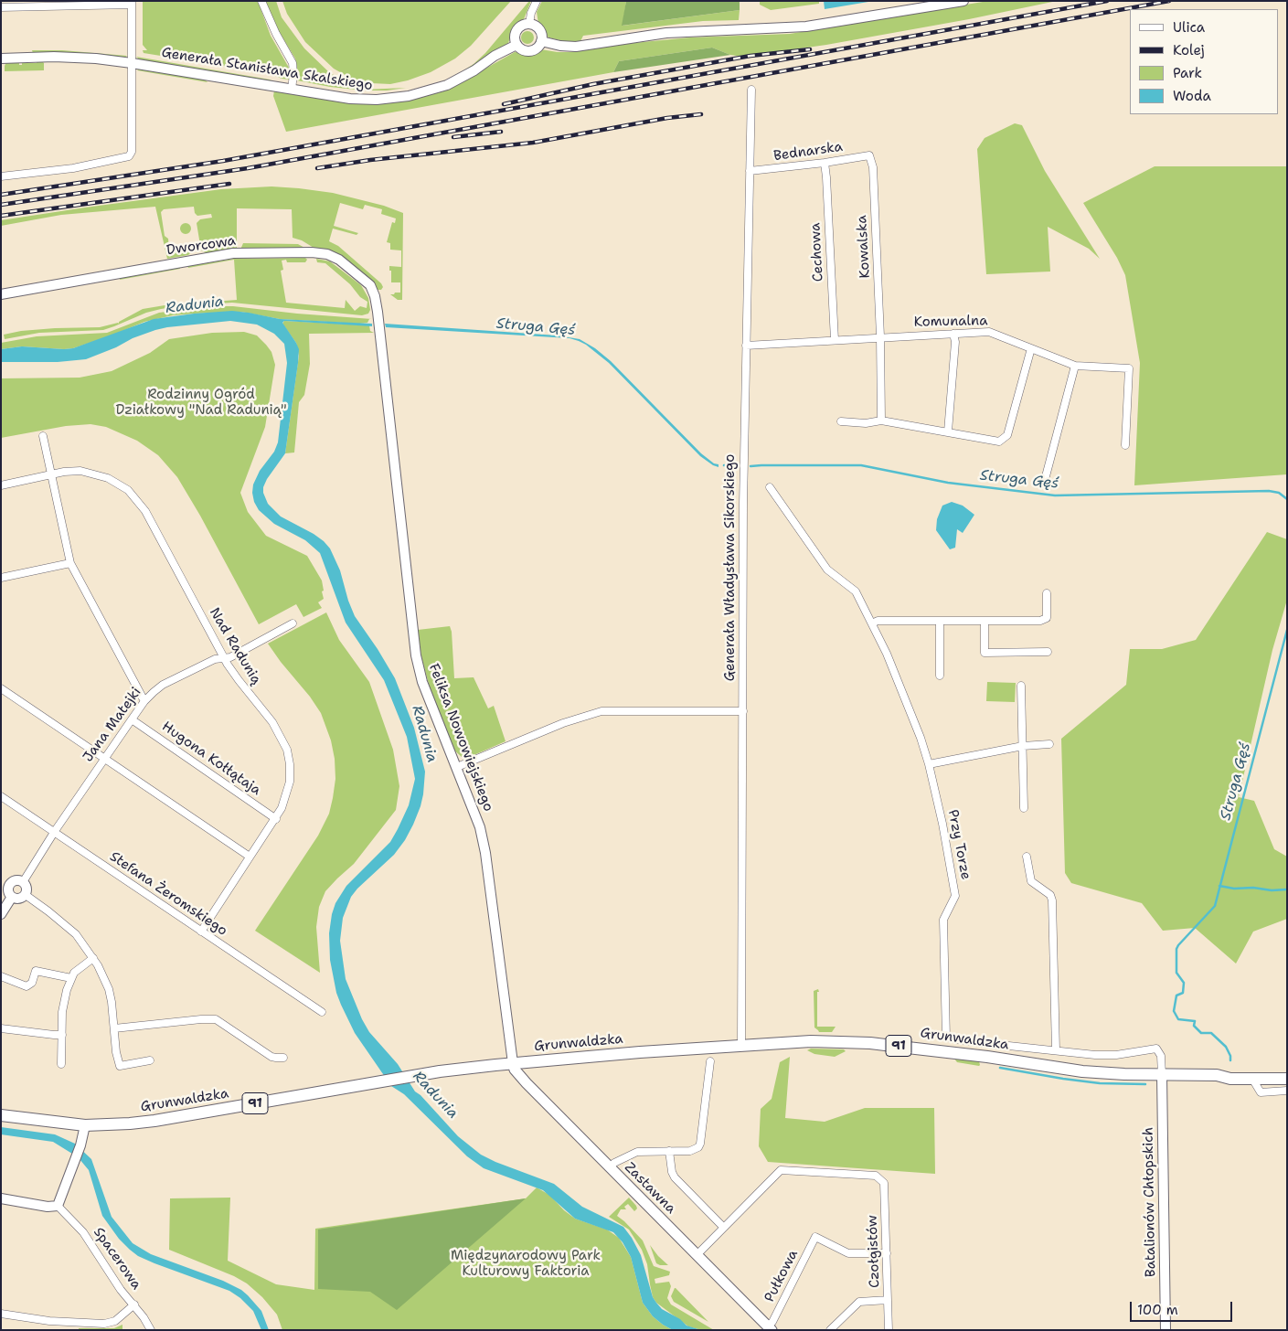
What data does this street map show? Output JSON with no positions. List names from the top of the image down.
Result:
{
  "streets": {
    "main road": ["Grunwaldzka", "91", "Zastawna"],
    "street": [
      "Generała Stanisława Skalskiego",
      "Bednarska",
      "Dworcowa",
      "Kowalska",
      "Cechowa",
      "Komunalna",
      "Generała Władysława Sikorskiego",
      "Nad Radunią",
      "Jana Matejki",
      "Feliksa Nowowiejskiego",
      "Hugona Kołłątaja",
      "Przy Torze",
      "Stefana Żeromskiego",
      "Batalionów Chłopskich",
      "Czołgistów",
      "Spacerowa",
      "Pułkowa"
    ]
  },
  "crossings": [
    ["Bednarska", "Kowalska"],
    ["Bednarska", "Cechowa"],
    ["Bednarska", "Generała Władysława Sikorskiego"],
    ["Dworcowa", "Feliksa Nowowiejskiego"],
    ["Kowalska", "Komunalna"],
    ["Cechowa", "Komunalna"],
    ["Komunalna", "Generała Władysława Sikorskiego"],
    ["Generała Władysława Sikorskiego", "Grunwaldzka"],
    ["Nad Radunią", "Jana Matejki"],
    ["Nad Radunią", "Hugona Kołłątaja"],
    ["Nad Radunią", "Stefana Żeromskiego"],
    ["Jana Matejki", "Hugona Kołłątaja"],
    ["Jana Matejki", "Stefana Żeromskiego"],
    ["Feliksa Nowowiejskiego", "Grunwaldzka"],
    ["Feliksa Nowowiejskiego", "Zastawna"],
    ["Przy Torze", "Grunwaldzka"],
    ["Grunwaldzka", "Zastawna"],
    ["Grunwaldzka", "Batalionów Chłopskich"],
    ["Zastawna", "Pułkowa"],
    ["Czołgistów", "Pułkowa"]
  ],
  "water": ["Radunia", "Struga Gęś"],
  "parks": ["Rodzinny Ogród Działkowy \"Nad Radunią\"", "Międzynarodowy Park Kulturowy Faktoria"],
  "legend": [
    "Ulica",
    "Kolej",
    "Park",
    "Woda"
  ],
  "scale_bar": "100 m"
}
